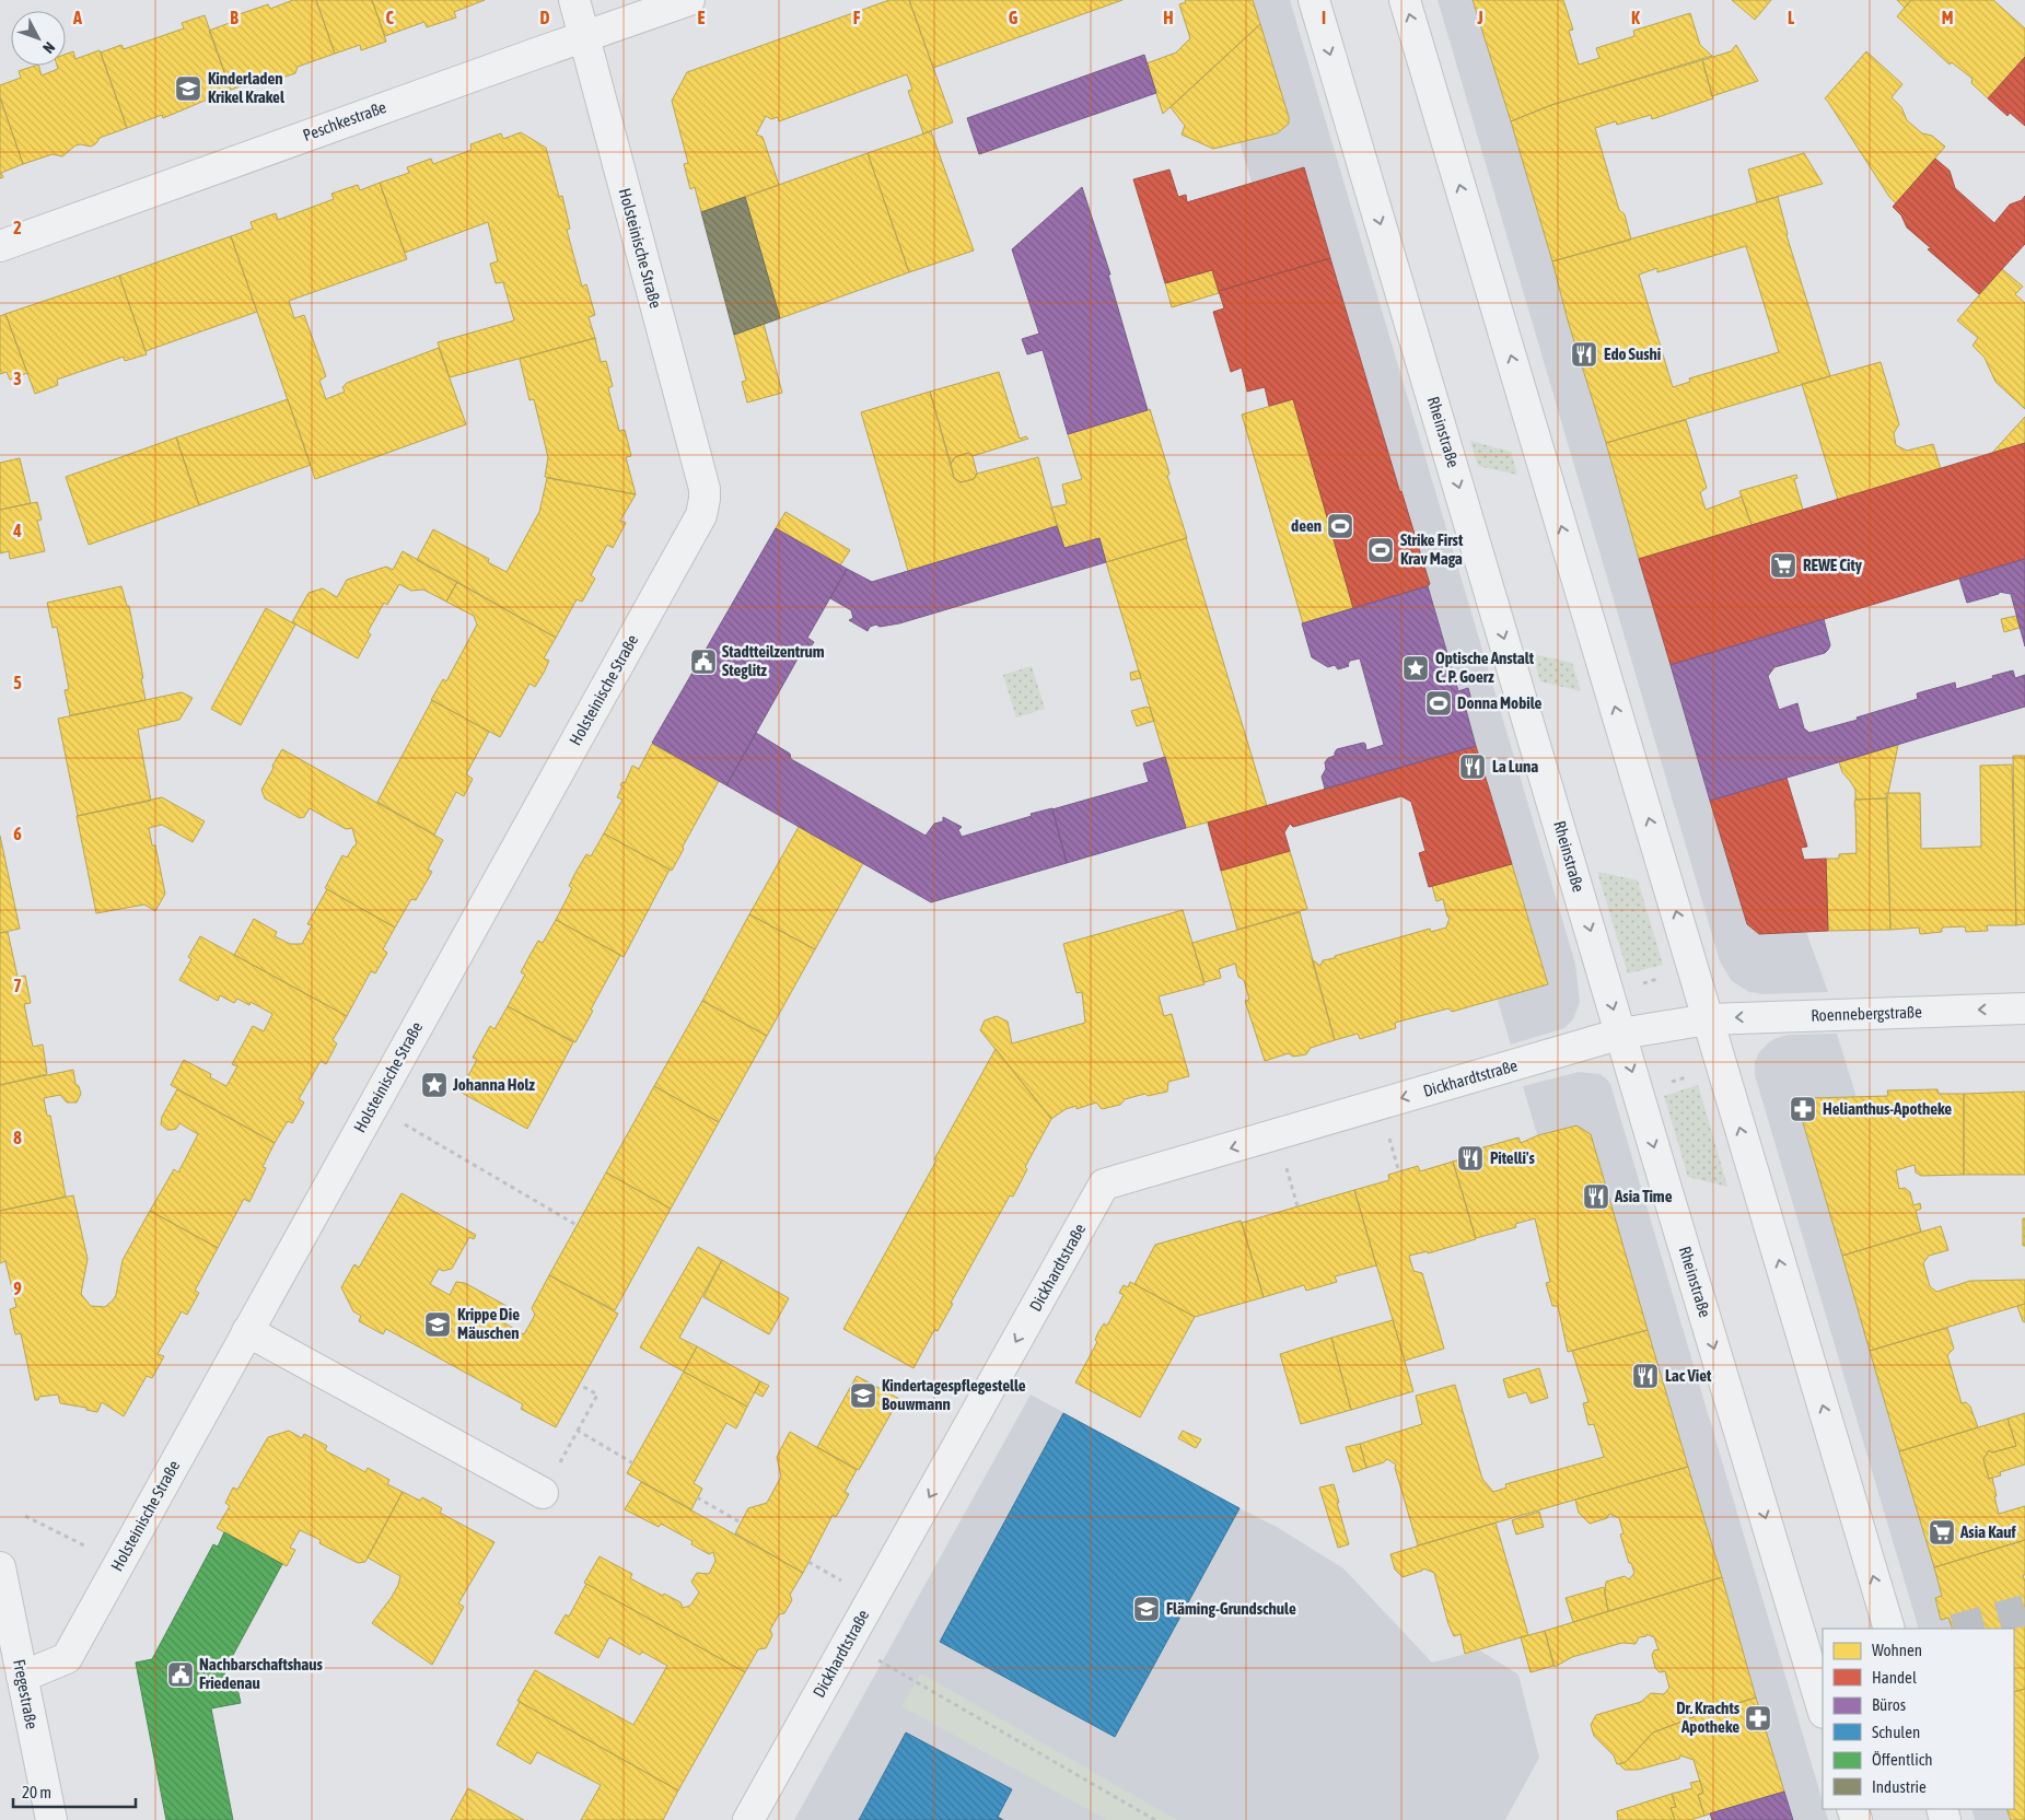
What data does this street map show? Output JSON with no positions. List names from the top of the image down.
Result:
{
  "streets": {
    "street": [
      "Peschkestraße",
      "Holsteinische Straße",
      "Rheinstraße",
      "Roennebergstraße",
      "Dickhardtstraße",
      "Fregestraße"
    ]
  },
  "crossings": [
    ["Peschkestraße", "Holsteinische Straße"],
    ["Holsteinische Straße", "Fregestraße"],
    ["Rheinstraße", "Roennebergstraße"],
    ["Rheinstraße", "Dickhardtstraße"],
    ["Roennebergstraße", "Dickhardtstraße"]
  ],
  "one_way": ["Roennebergstraße", "Dickhardtstraße"],
  "places": {
    "school or university": [
      "Kinderladen Krikel Krakel",
      "Krippe Die Mäuschen",
      "Kindertagespflegestelle Bouwmann",
      "Fläming-Grundschule"
    ],
    "restaurant": [
      "Edo Sushi",
      "La Luna",
      "Pitelli's",
      "Asia Time",
      "Lac Viet"
    ],
    "sports": ["deen", "Strike First Krav Maga", "Donna Mobile"],
    "supermarket": ["REWE City", "Asia Kauf"],
    "public building": ["Stadtteilzentrum Steglitz", "Nachbarschaftshaus Friedenau"],
    "place": ["Optische Anstalt C. P. Goerz", "Johanna Holz"],
    "pharmacy": ["Helianthus-Apotheke", "Dr. Krachts Apotheke"]
  },
  "legend": [
    "Wohnen",
    "Handel",
    "Büros",
    "Schulen",
    "Öffentlich",
    "Industrie"
  ],
  "scale_bar": "20 m",
  "north": "bottom right",
  "grid": {
    "columns": [
      "A",
      "B",
      "C",
      "D",
      "E",
      "F",
      "G",
      "H",
      "I",
      "J",
      "K",
      "L",
      "M"
    ],
    "rows": [
      "2",
      "3",
      "4",
      "5",
      "6",
      "7",
      "8",
      "9"
    ]
  }
}
